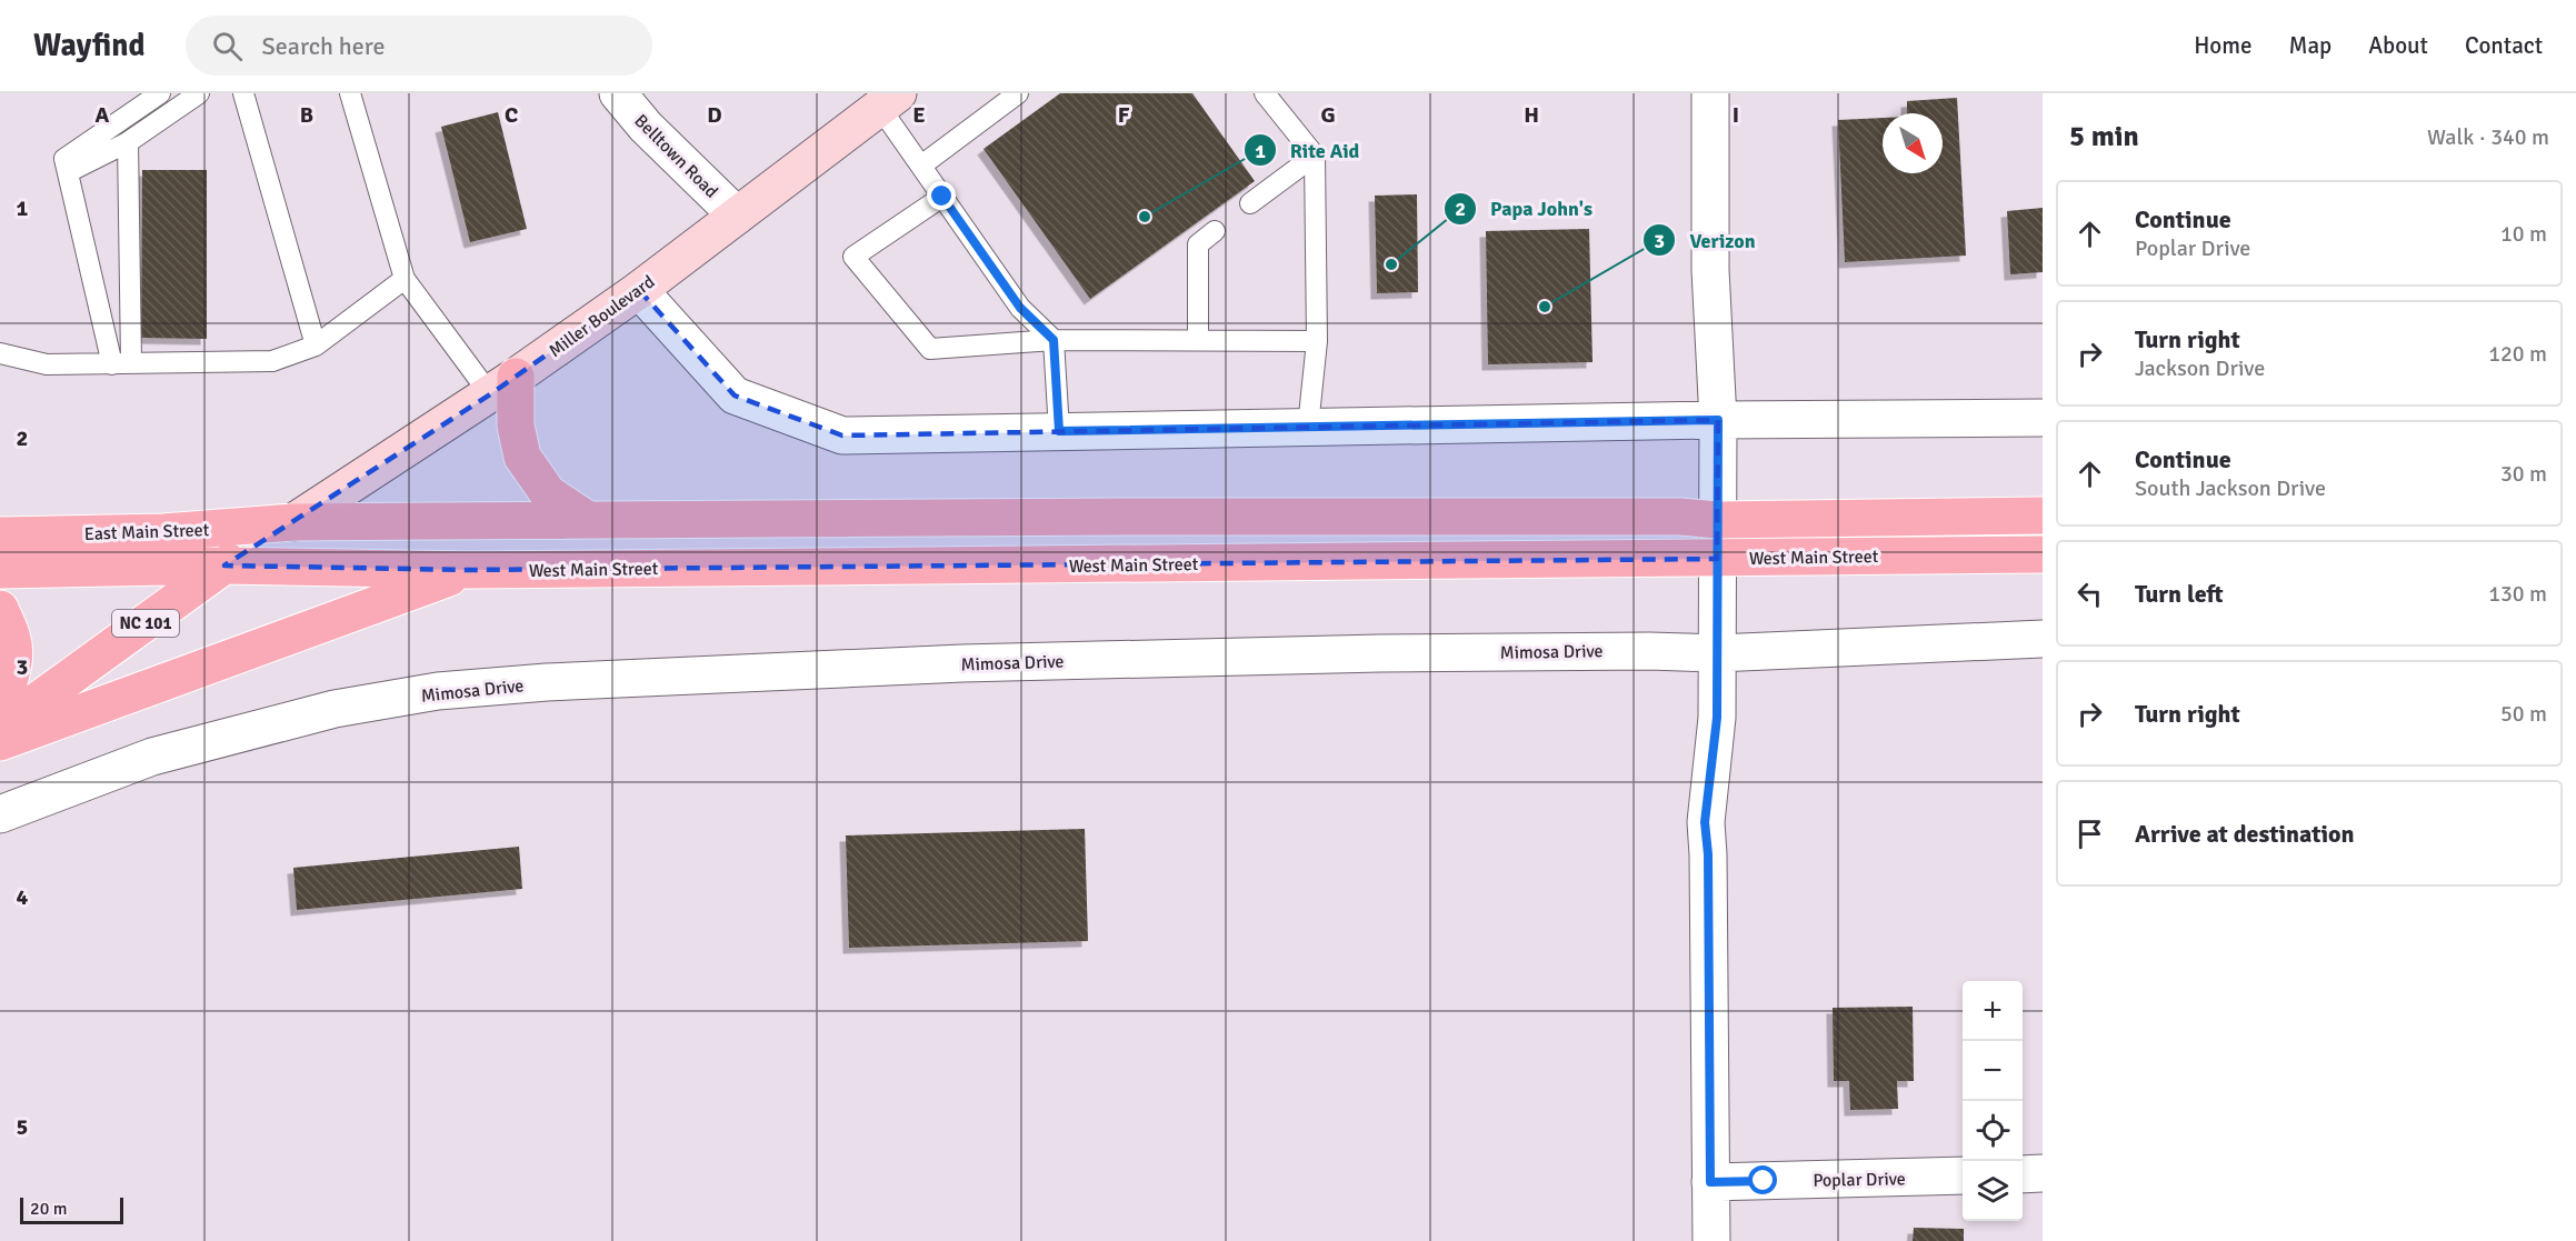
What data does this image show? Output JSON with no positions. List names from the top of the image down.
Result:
{
  "streets": {
    "main road": ["East Main Street", "West Main Street", "NC 101"],
    "street": [
      "Belltown Road",
      "Miller Boulevard",
      "Mimosa Drive",
      "Poplar Drive"
    ]
  },
  "crossings": [
    ["Belltown Road", "Miller Boulevard"],
    ["Miller Boulevard", "East Main Street"],
    ["Miller Boulevard", "West Main Street"],
    ["Miller Boulevard", "NC 101"],
    ["East Main Street", "West Main Street"],
    ["East Main Street", "NC 101"],
    ["West Main Street", "NC 101"]
  ],
  "places": ["Rite Aid", "Papa John's", "Verizon"],
  "scale_bar": "20 m",
  "north": "bottom right",
  "page": {
    "header": "Wayfind",
    "search": "Search here",
    "nav": [
      "Home",
      "Map",
      "About",
      "Contact"
    ],
    "heading": ["5 min", "Walk · 340 m"],
    "list": [
      ["Continue", "Poplar Drive", "10 m"],
      ["Turn right", "Jackson Drive", "120 m"],
      ["Continue", "South Jackson Drive", "30 m"],
      ["Turn left", "130 m"],
      ["Turn right", "50 m"],
      "Arrive at destination"
    ],
    "map_buttons": ["+", "−"],
    "scale": "20 m"
  },
  "grid": {
    "columns": [
      "A",
      "B",
      "C",
      "D",
      "E",
      "F",
      "G",
      "H",
      "I"
    ],
    "rows": [
      "1",
      "2",
      "3",
      "4",
      "5"
    ]
  }
}
